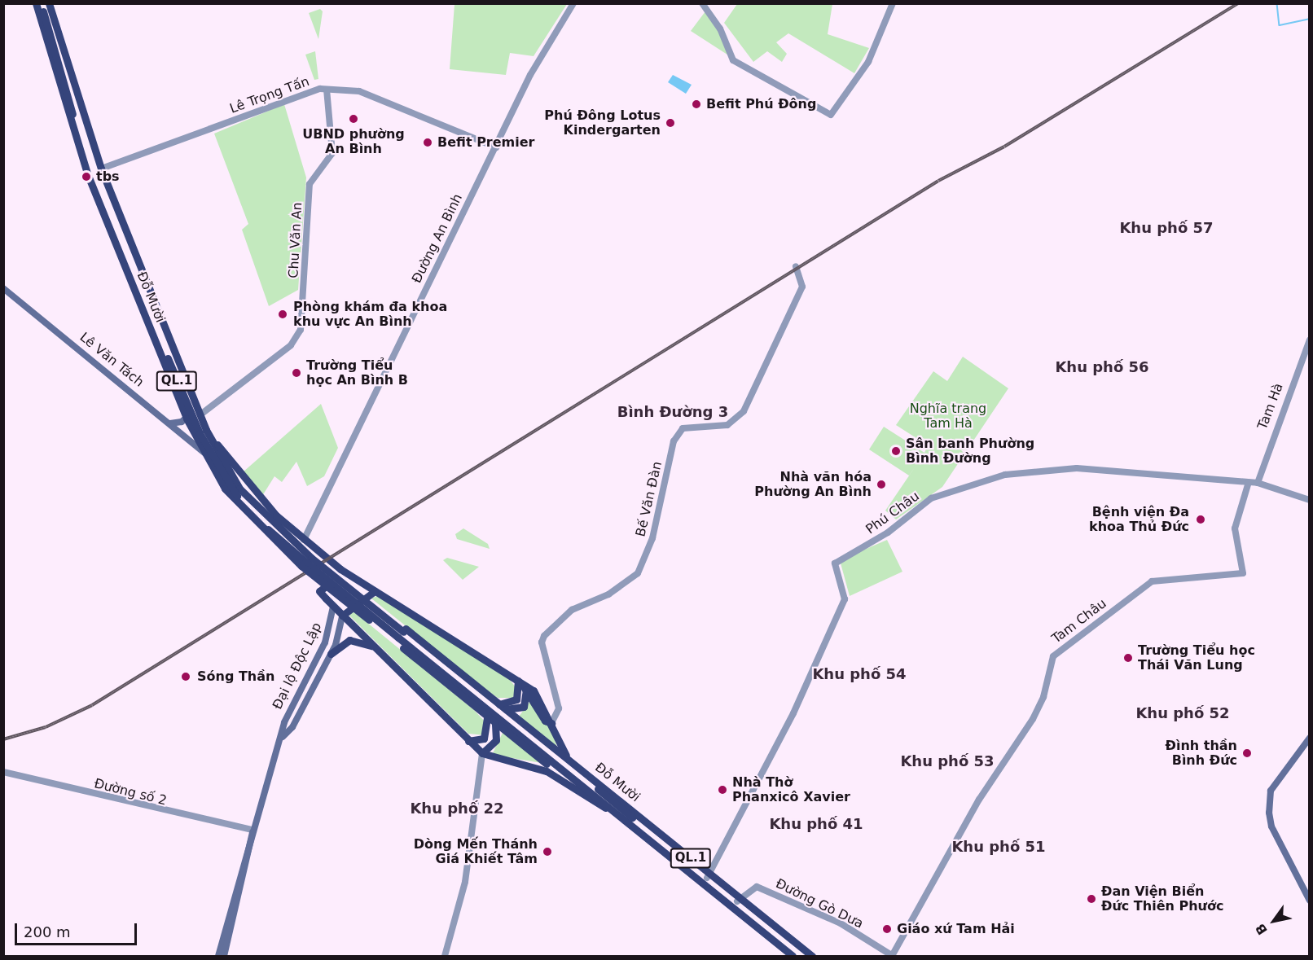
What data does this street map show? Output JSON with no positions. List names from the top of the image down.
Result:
{
  "streets": {
    "highway": ["Đỗ Mười", "QL.1"],
    "main road": ["Lê Văn Tách", "Đại lộ Độc Lập"],
    "street": [
      "Lê Trọng Tấn",
      "Đường An Bình",
      "Chu Văn An",
      "Tam Hà",
      "Bế Văn Đàn",
      "Phú Châu",
      "Tam Châu",
      "Đường số 2",
      "Đường Gò Dưa"
    ]
  },
  "crossings": [
    ["Lê Trọng Tấn", "Đường An Bình"],
    ["Lê Trọng Tấn", "Chu Văn An"],
    ["Lê Trọng Tấn", "Đỗ Mười"],
    ["Đường An Bình", "QL.1"],
    ["Chu Văn An", "Đỗ Mười"],
    ["Chu Văn An", "QL.1"],
    ["Đỗ Mười", "Lê Văn Tách"],
    ["Đỗ Mười", "QL.1"],
    ["Đỗ Mười", "Phú Châu"],
    ["Đỗ Mười", "Đường Gò Dưa"],
    ["Tam Hà", "Phú Châu"],
    ["Phú Châu", "Tam Châu"],
    ["Tam Châu", "Đường Gò Dưa"],
    ["Đại lộ Độc Lập", "Đường số 2"]
  ],
  "districts": [
    "Khu phố 57",
    "Khu phố 56",
    "Bình Đường 3",
    "Khu phố 54",
    "Khu phố 52",
    "Khu phố 53",
    "Khu phố 22",
    "Khu phố 41",
    "Khu phố 51"
  ],
  "parks": ["Nghĩa trang Tam Hà"],
  "places": [
    "Befit Phú Đông",
    "UBND phường An Bình",
    "Phú Đông Lotus Kindergarten",
    "Befit Premier",
    "tbs",
    "Phòng khám đa khoa khu vực An Bình",
    "Trường Tiểu học An Bình B",
    "Sân banh Phường Bình Đường",
    "Nhà văn hóa Phường An Bình",
    "Bệnh viện Đa khoa Thủ Đức",
    "Trường Tiểu học Thái Văn Lung",
    "Sóng Thần",
    "Đình thần Bình Đức",
    "Nhà Thờ Phanxicô Xavier",
    "Dòng Mến Thánh Giá Khiết Tâm",
    "Đan Viện Biển Đức Thiên Phước",
    "Giáo xứ Tam Hải"
  ],
  "scale_bar": "200 m",
  "north": "bottom left"
}
